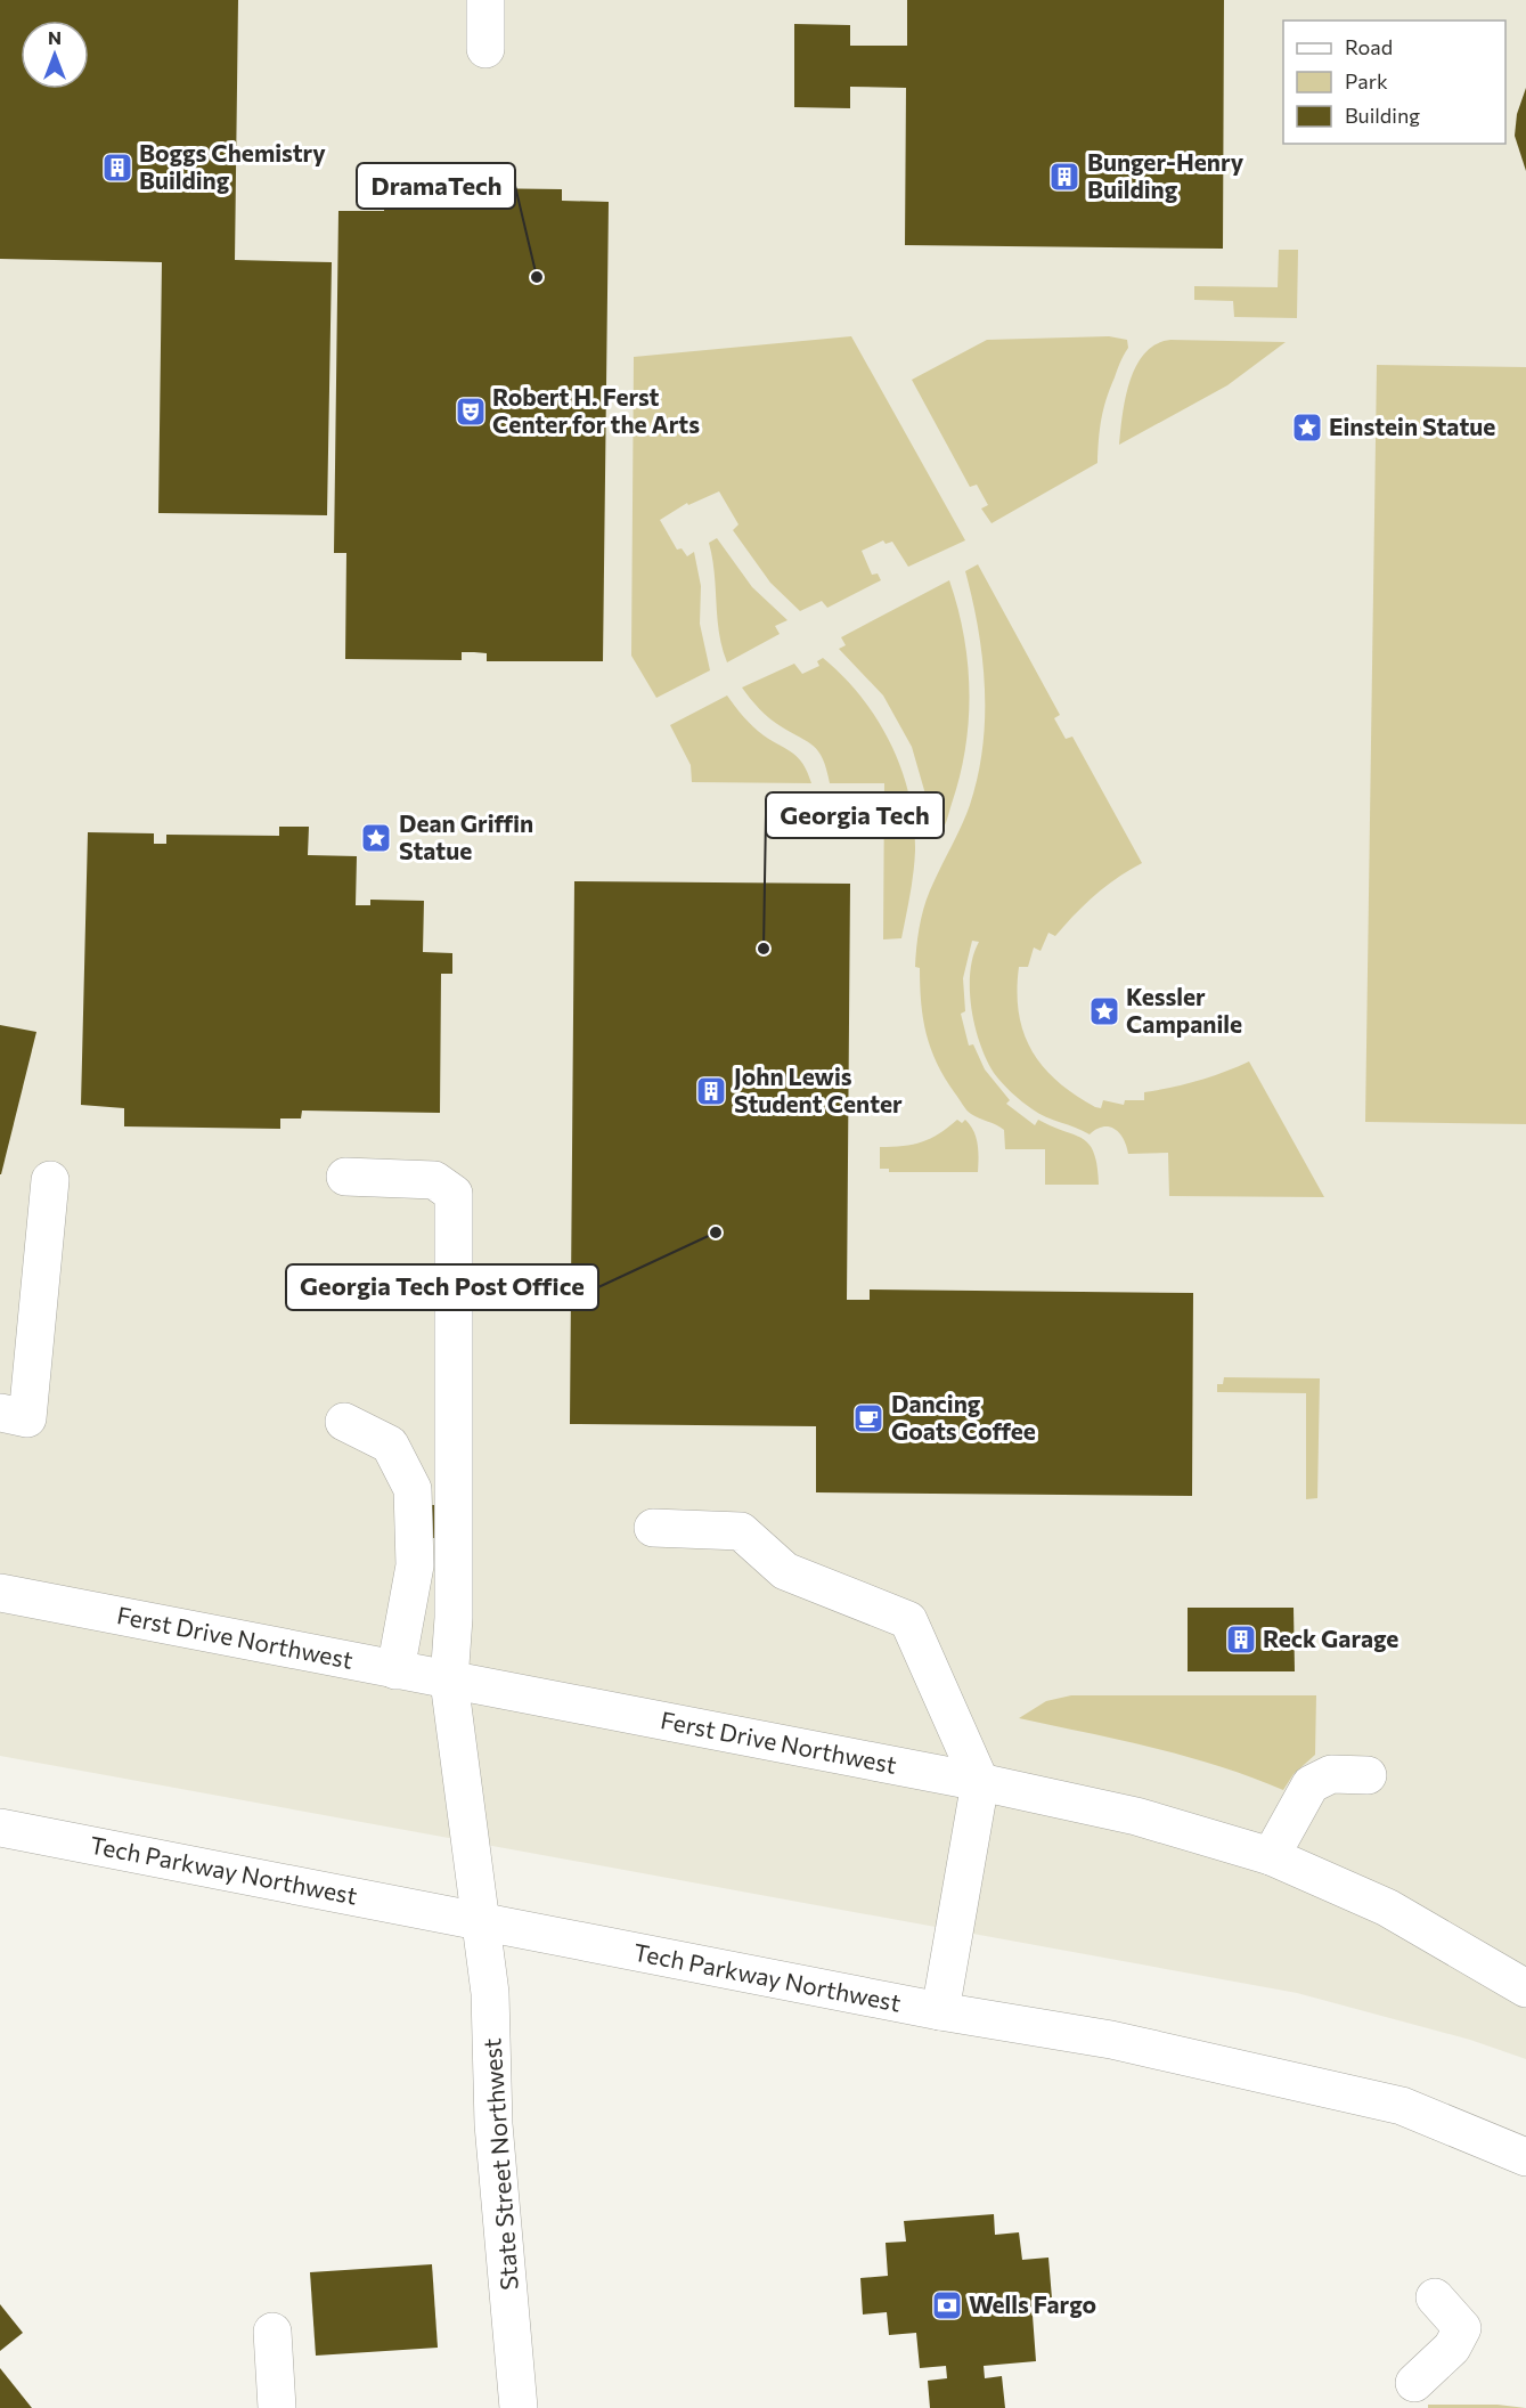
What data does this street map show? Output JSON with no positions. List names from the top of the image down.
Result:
{
  "streets": {
    "street": ["Ferst Drive Northwest", "Tech Parkway Northwest", "State Street Northwest"]
  },
  "crossings": [
    ["Ferst Drive Northwest", "State Street Northwest"],
    ["Tech Parkway Northwest", "State Street Northwest"]
  ],
  "places": {
    "building": [
      "Boggs Chemistry Building",
      "Bunger-Henry Building",
      "John Lewis Student Center",
      "Reck Garage"
    ],
    "other": ["DramaTech", "Georgia Tech", "Georgia Tech Post Office"],
    "theatre": ["Robert H. Ferst Center for the Arts"],
    "place": ["Einstein Statue", "Dean Griffin Statue", "Kessler Campanile"],
    "cafe": ["Dancing Goats Coffee"],
    "bank": ["Wells Fargo"]
  },
  "legend": ["Road", "Park", "Building"],
  "north": "top"
}
